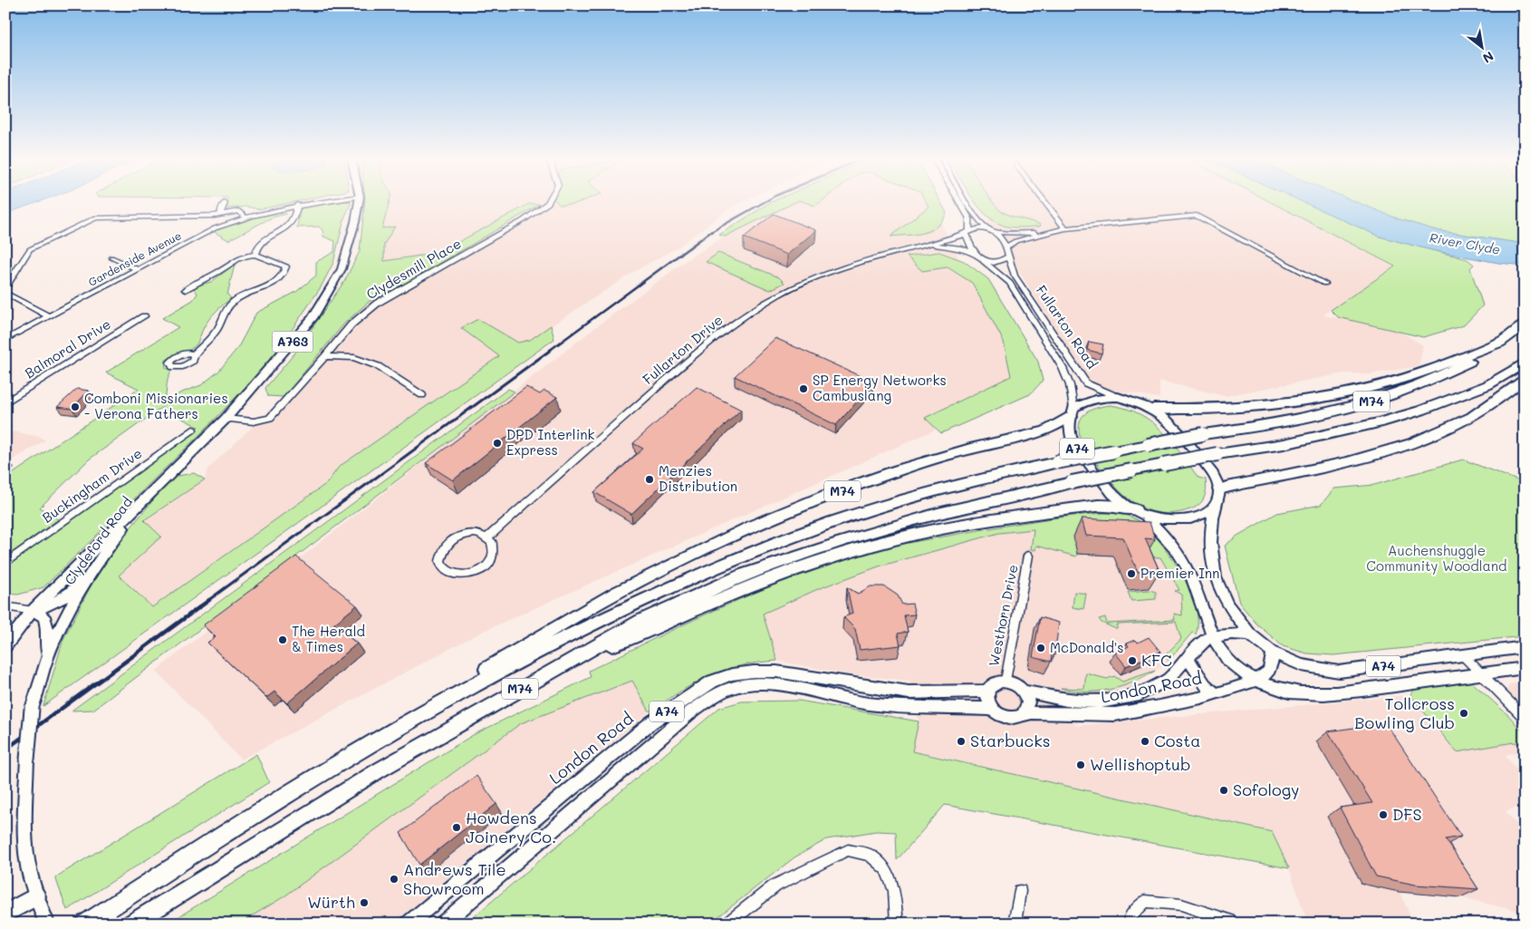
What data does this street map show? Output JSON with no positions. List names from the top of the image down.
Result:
{
  "streets": {
    "highway": ["M74"],
    "main road": [
      "Fullarton Road",
      "A763",
      "A74",
      "Clydeford Road",
      "London Road"
    ],
    "street": [
      "Gardenside Avenue",
      "Clydesmill Place",
      "Balmoral Drive",
      "Fullarton Drive",
      "Buckingham Drive",
      "Westhorn Drive"
    ]
  },
  "crossings": [
    ["Clydesmill Place", "Clydeford Road"],
    ["Fullarton Road", "M74"],
    ["Fullarton Road", "A74"],
    ["Fullarton Road", "London Road"],
    ["A763", "Clydeford Road"],
    ["A74", "London Road"],
    ["Westhorn Drive", "London Road"]
  ],
  "water": ["River Clyde"],
  "parks": ["Auchenshuggle Community Woodland"],
  "places": [
    "SP Energy Networks Cambuslang",
    "Comboni Missionaries - Verona Fathers",
    "DPD Interlink Express",
    "Menzies Distribution",
    "Premier Inn",
    "The Herald & Times",
    "McDonald's",
    "KFC",
    "Tollcross Bowling Club",
    "Starbucks",
    "Costa",
    "Wellishoptub",
    "Sofology",
    "DFS",
    "Howdens Joinery Co.",
    "Andrews Tile Showroom",
    "Würth"
  ],
  "north": "bottom right"
}
